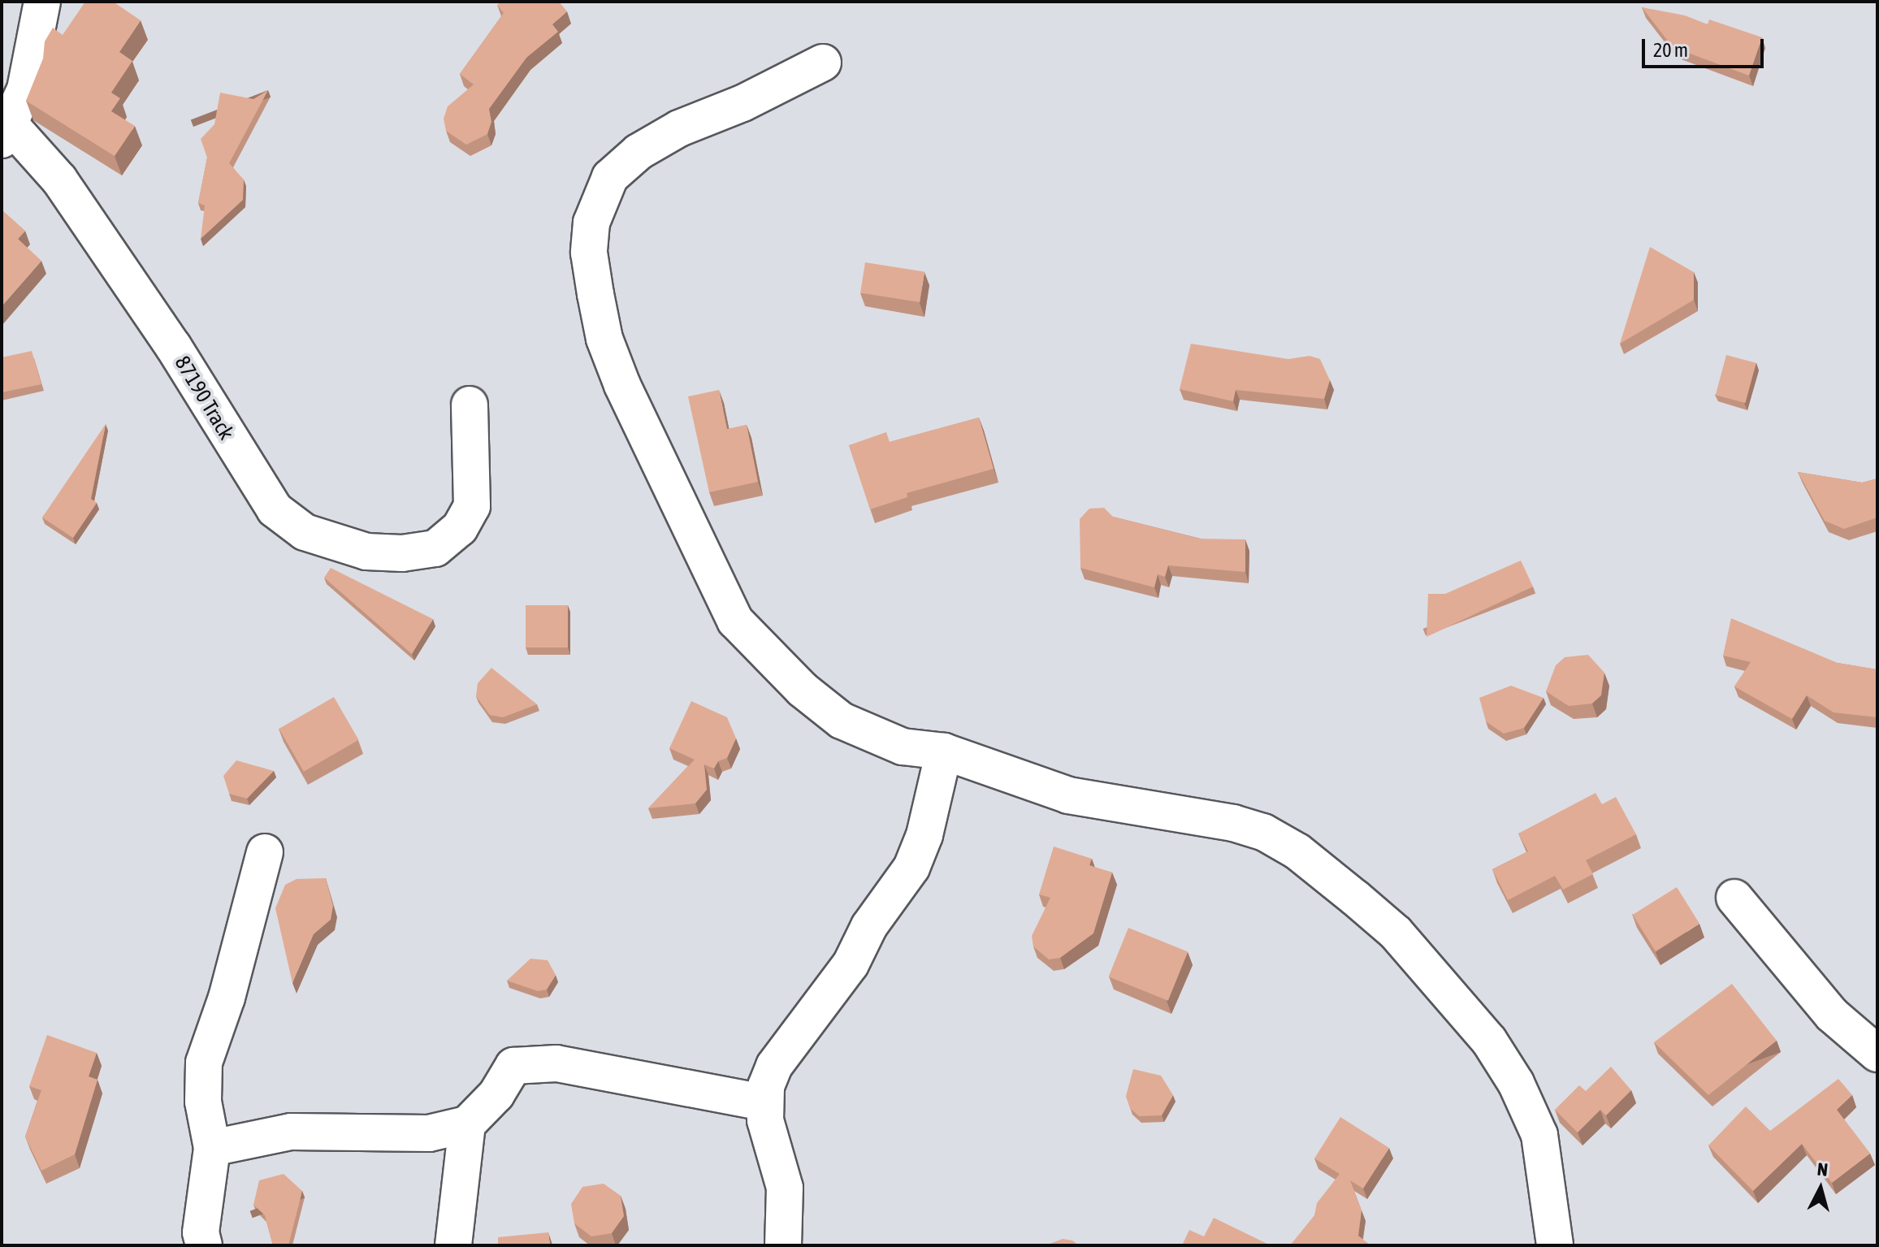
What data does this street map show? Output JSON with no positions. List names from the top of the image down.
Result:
{
  "streets": {
    "street": ["87190 Track"]
  },
  "scale_bar": "20 m",
  "north": "top"
}
